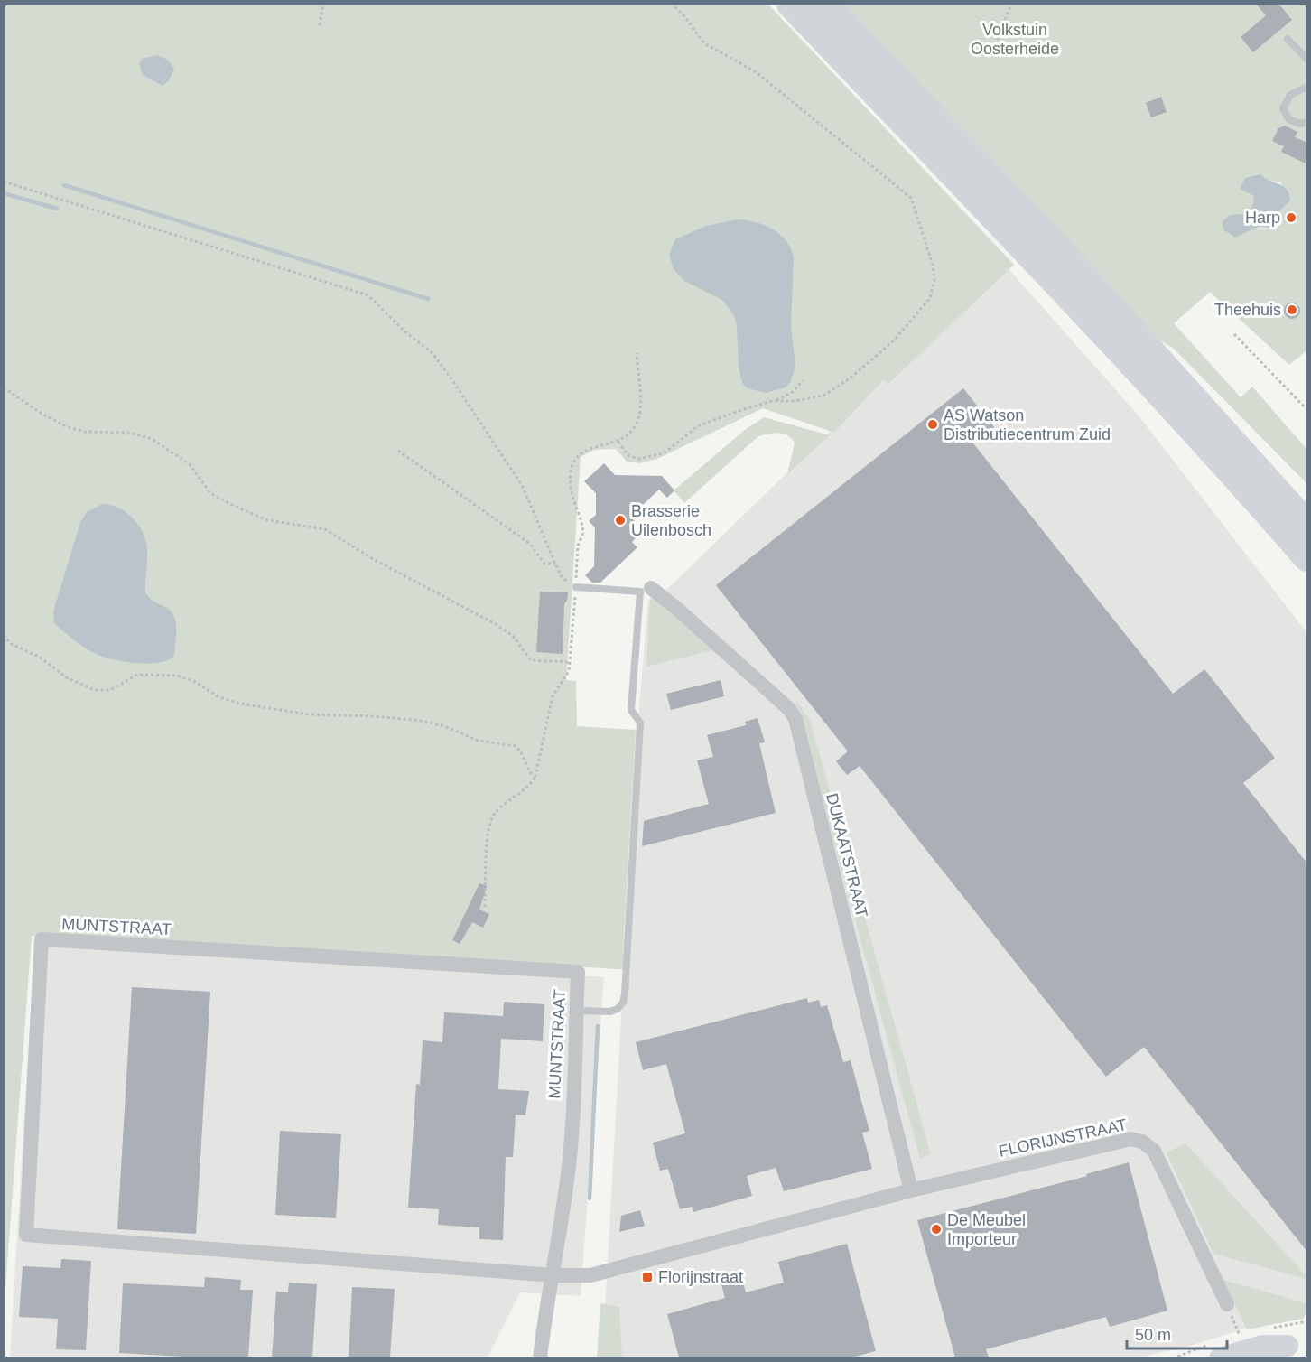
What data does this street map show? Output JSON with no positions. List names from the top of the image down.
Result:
{
  "streets": {
    "street": ["DUKAATSTRAAT", "MUNTSTRAAT", "FLORIJNSTRAAT"]
  },
  "crossings": [
    ["DUKAATSTRAAT", "FLORIJNSTRAAT"],
    ["MUNTSTRAAT", "FLORIJNSTRAAT"]
  ],
  "parks": ["Volkstuin Oosterheide"],
  "places": {
    "other": [
      "Harp",
      "Theehuis",
      "AS Watson Distributiecentrum Zuid",
      "Brasserie Uilenbosch",
      "De Meubel Importeur"
    ],
    "transit": ["Florijnstraat"]
  },
  "scale_bar": "50 m"
}
